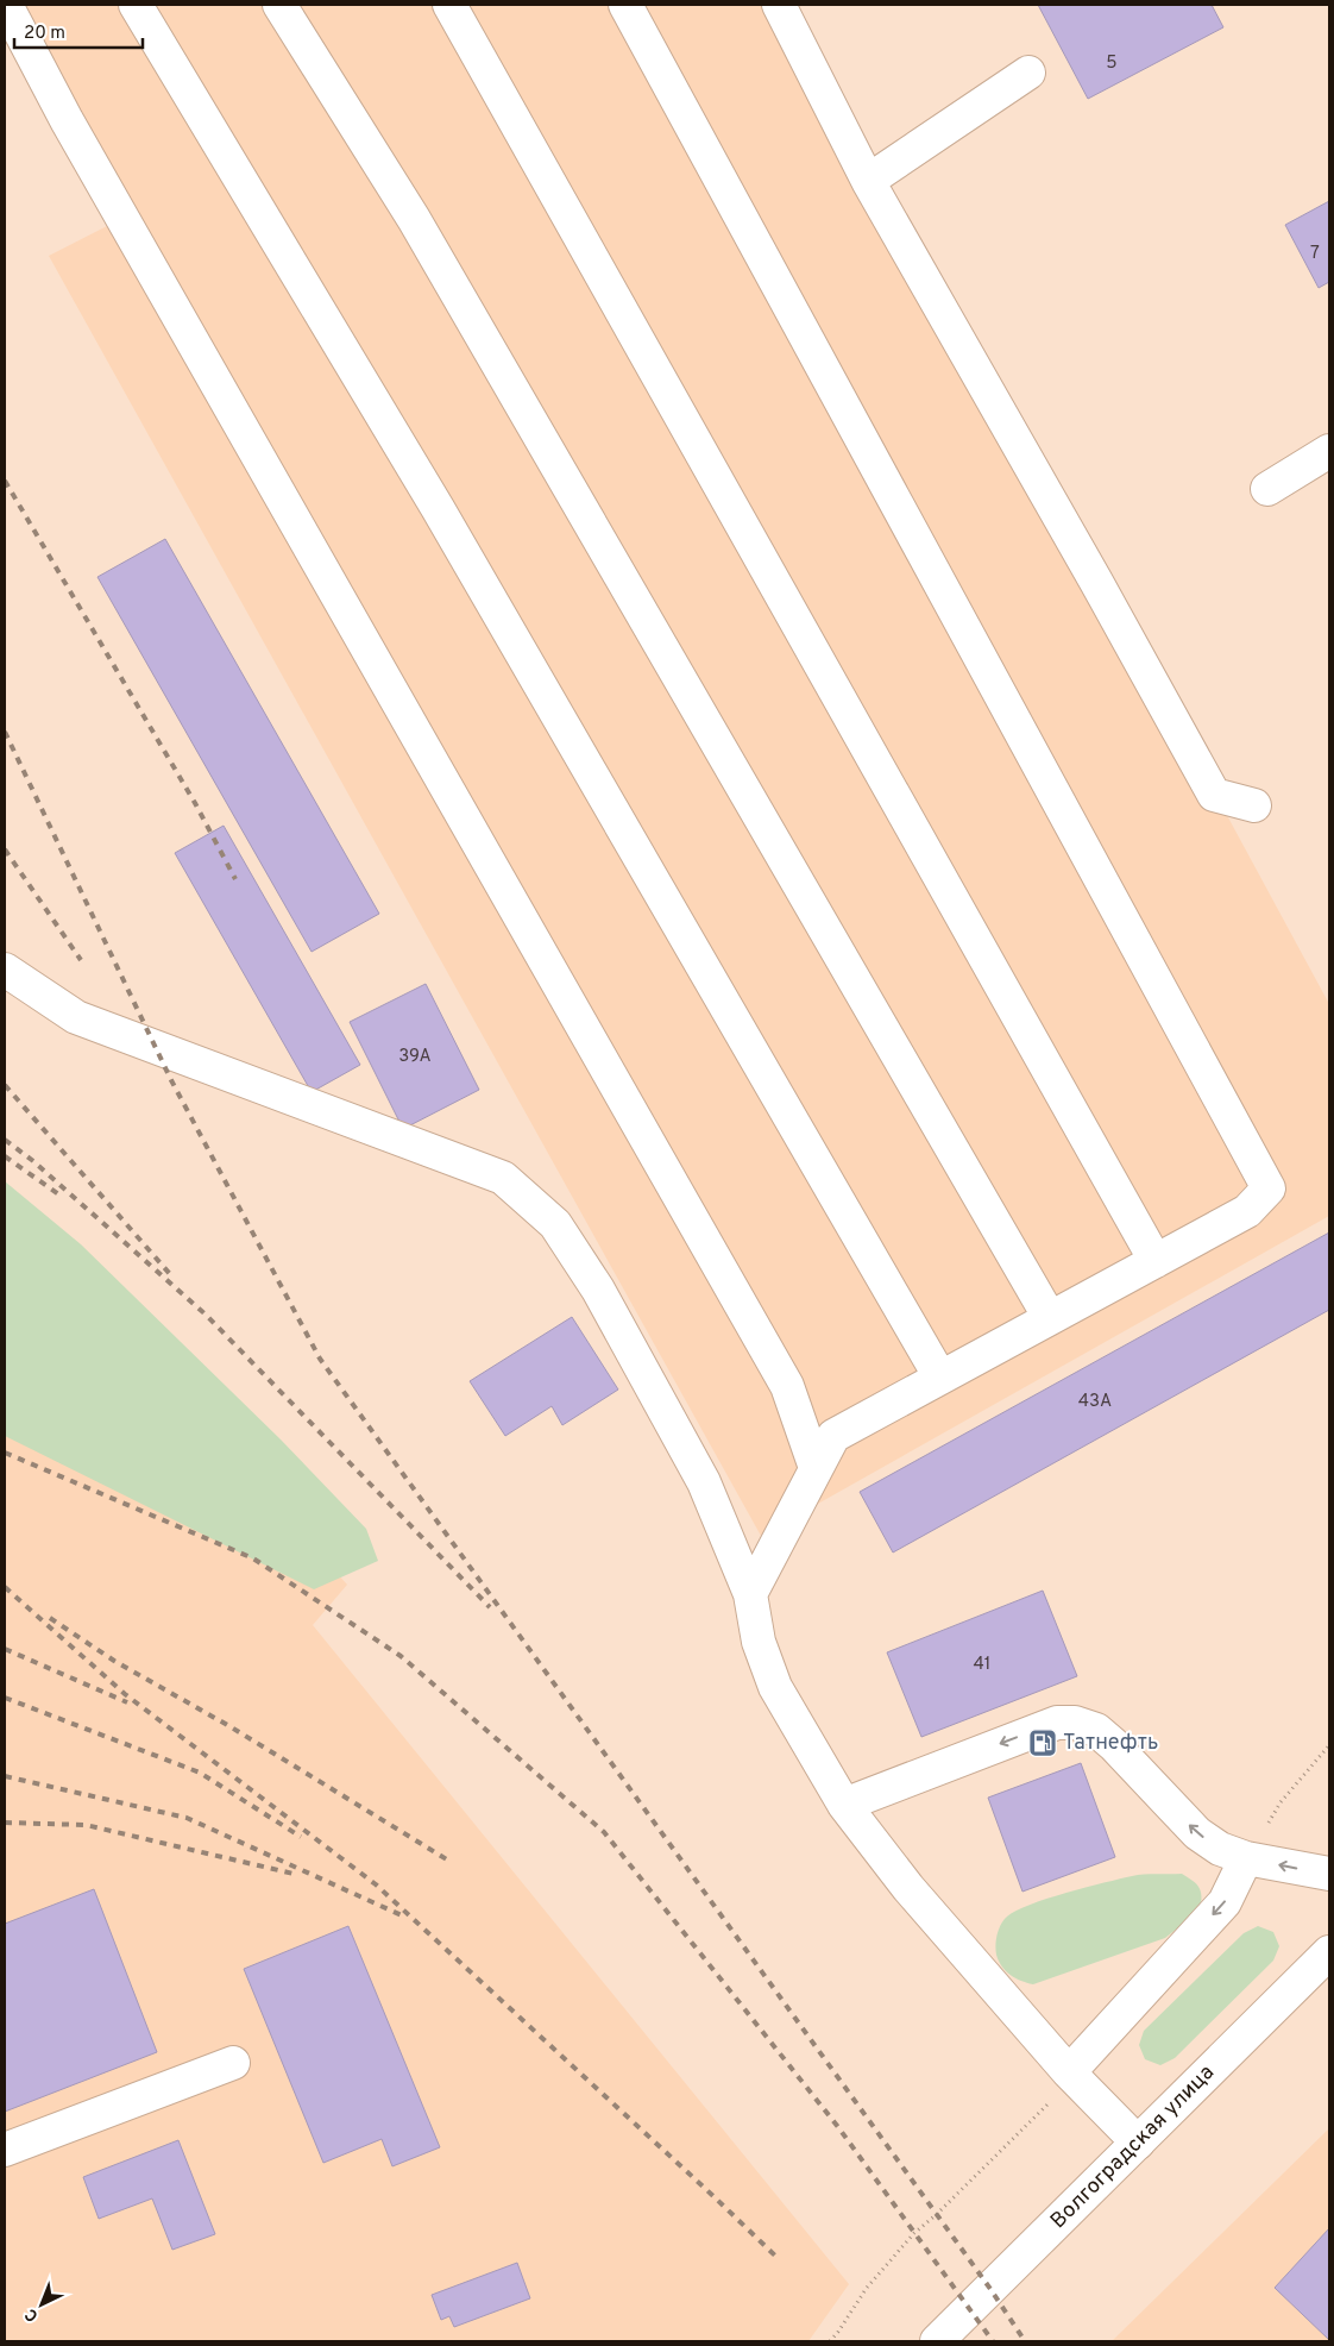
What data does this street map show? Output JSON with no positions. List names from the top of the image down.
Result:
{
  "streets": {
    "main road": ["Волгоградская улица"]
  },
  "places": {
    "fuel station": ["Татнефть"]
  },
  "house_numbers": [
    "5",
    "7",
    "39А",
    "43А",
    "41"
  ],
  "scale_bar": "20 m",
  "north": "bottom left"
}
